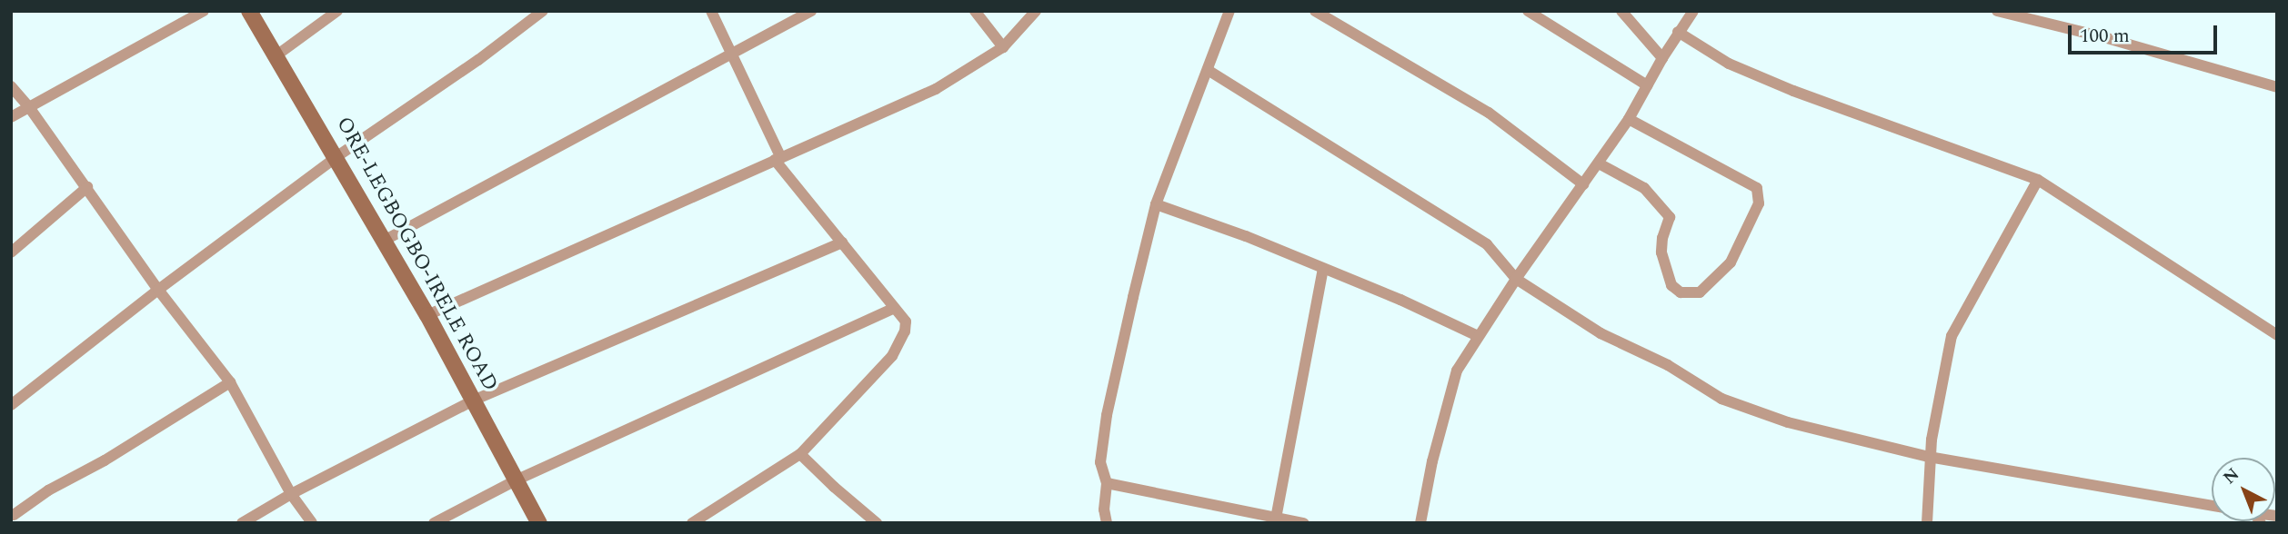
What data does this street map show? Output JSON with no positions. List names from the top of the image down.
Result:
{
  "streets": {
    "main road": ["ORE-LEGBOGBO-IRELE ROAD"]
  },
  "scale_bar": "100 m",
  "north": "top left"
}
